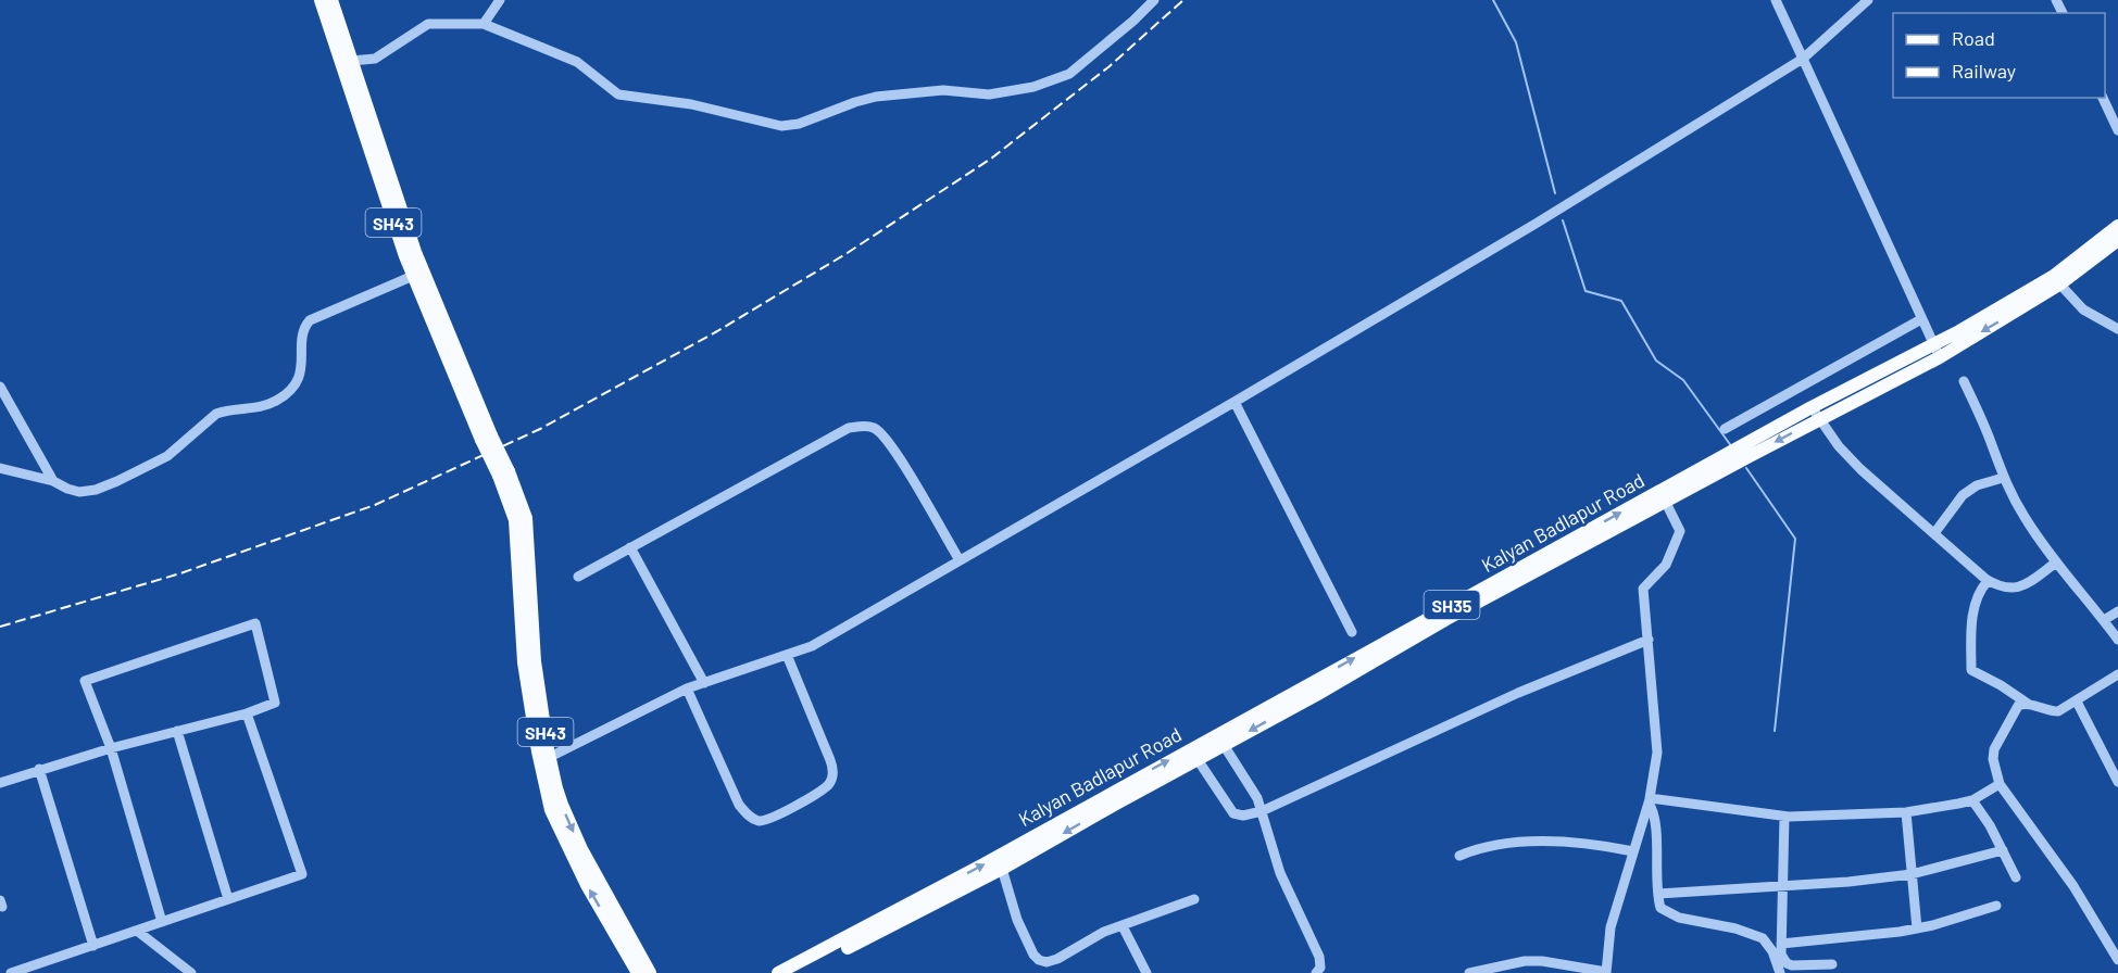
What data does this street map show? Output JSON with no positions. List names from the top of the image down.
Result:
{
  "streets": {
    "main road": ["SH43", "Kalyan Badlapur Road", "SH35"]
  },
  "legend": ["Road", "Railway"]
}
